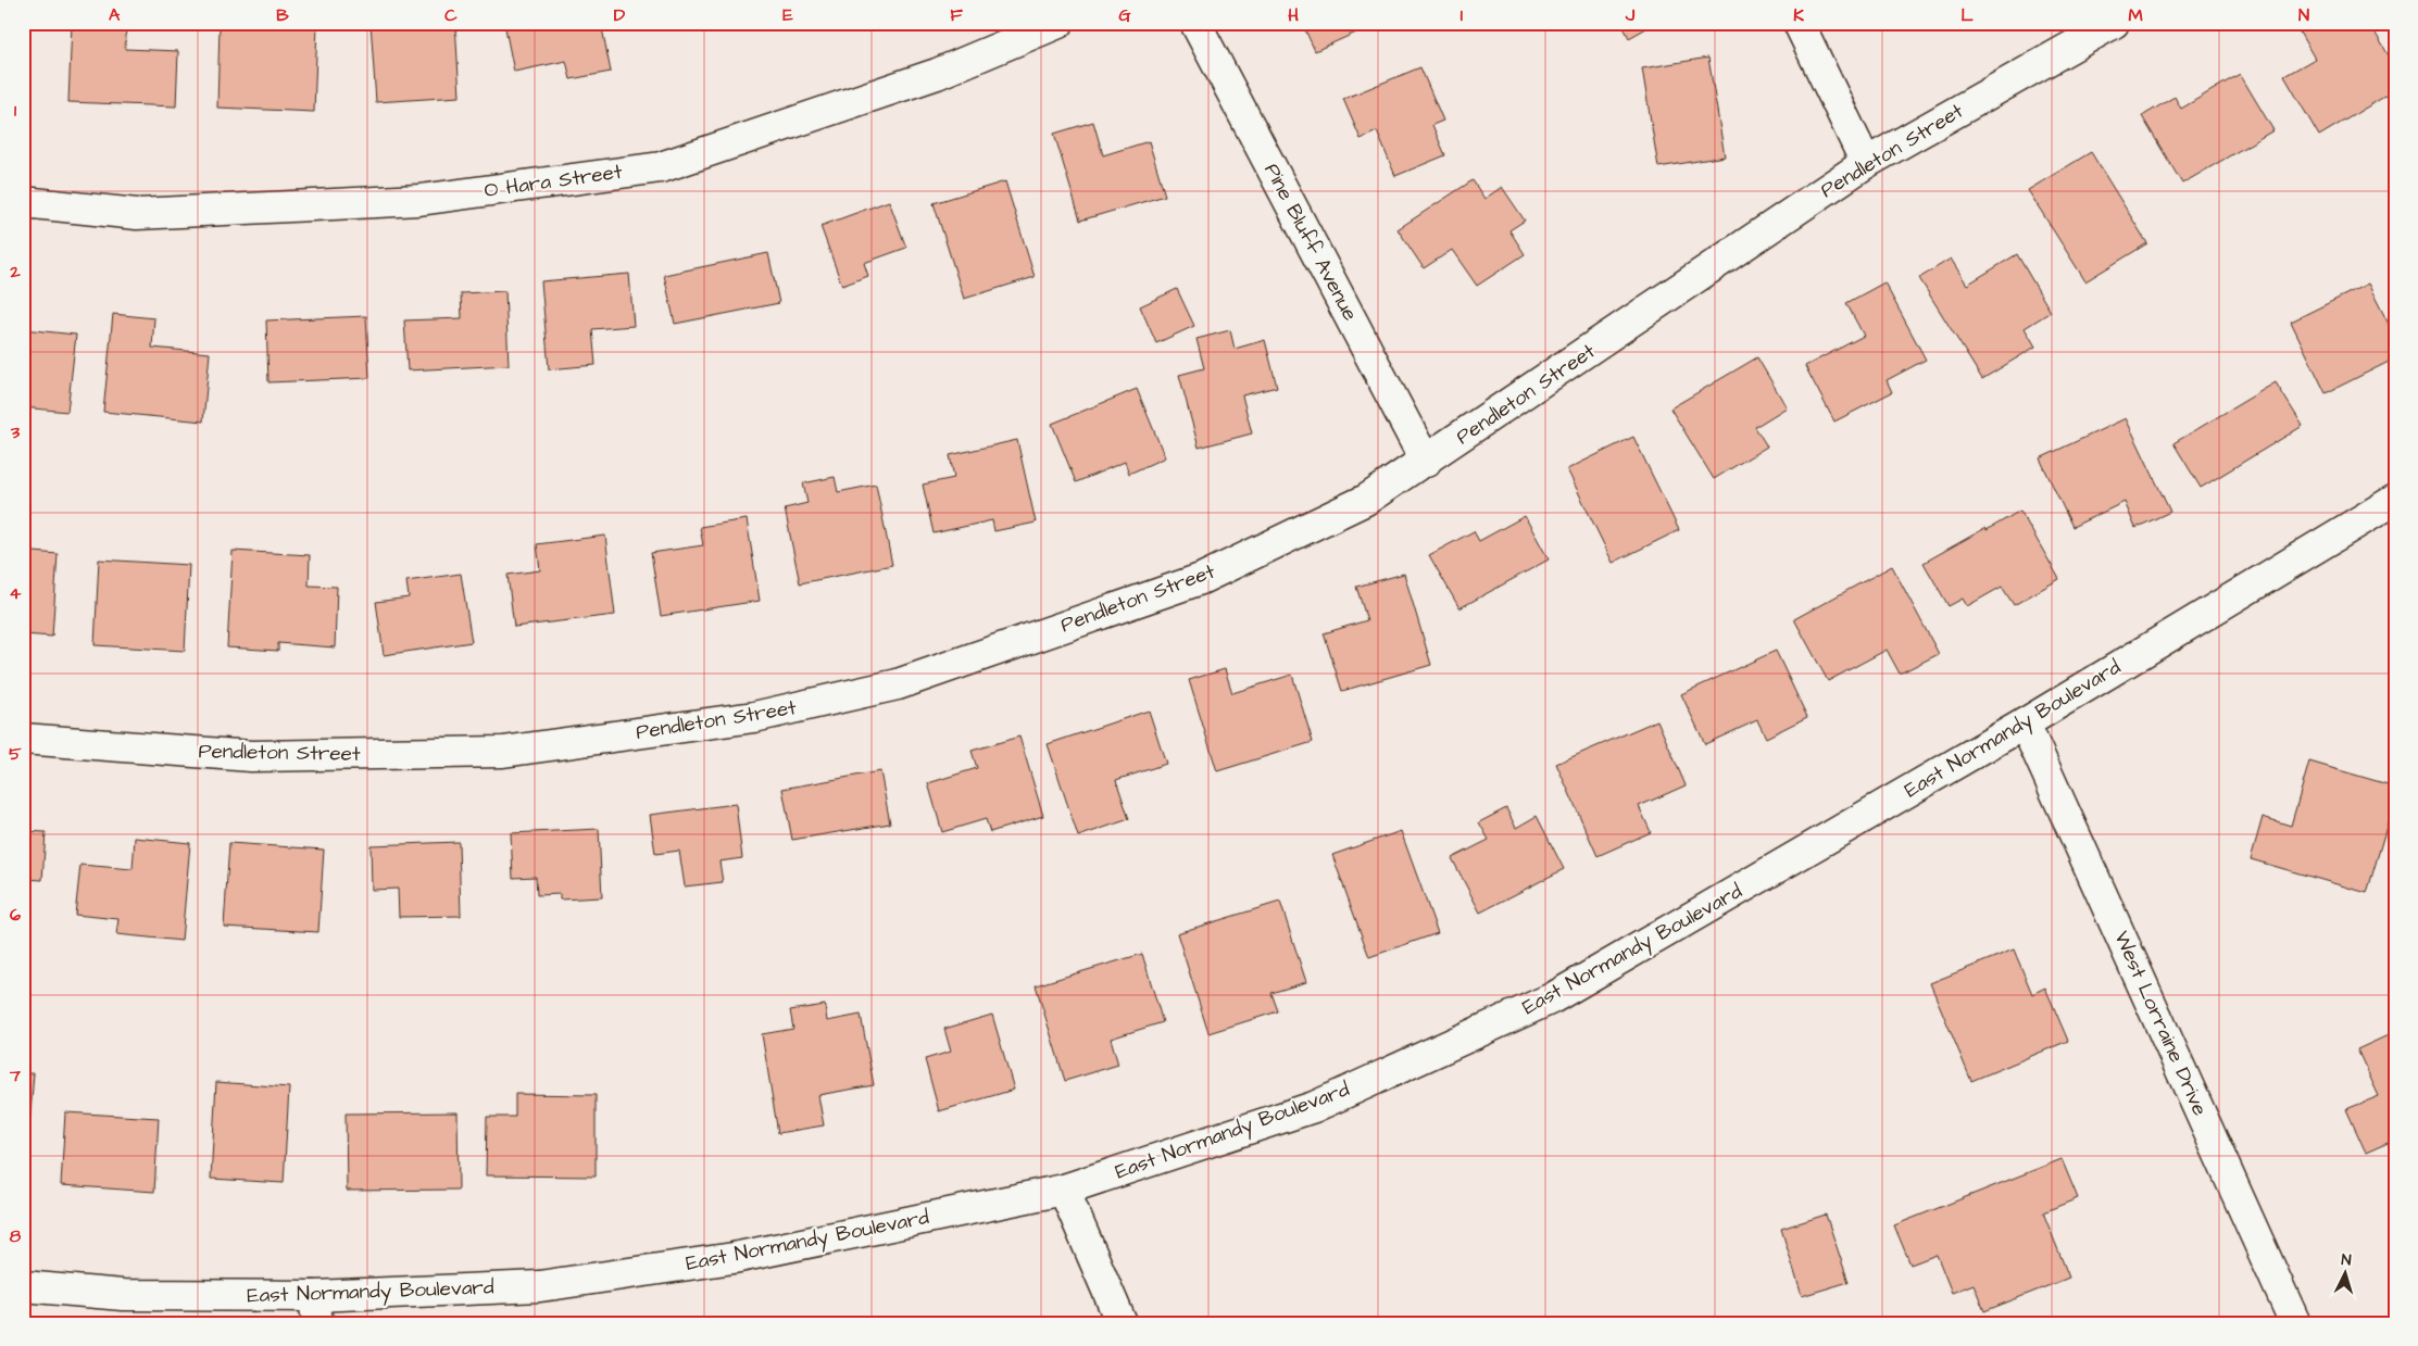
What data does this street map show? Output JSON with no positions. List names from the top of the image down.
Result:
{
  "streets": {
    "street": [
      "Pendleton Street",
      "O Hara Street",
      "Pine Bluff Avenue",
      "East Normandy Boulevard",
      "West Lorraine Drive"
    ]
  },
  "crossings": [
    ["Pendleton Street", "Pine Bluff Avenue"],
    ["East Normandy Boulevard", "West Lorraine Drive"]
  ],
  "north": "top",
  "grid": {
    "columns": [
      "A",
      "B",
      "C",
      "D",
      "E",
      "F",
      "G",
      "H",
      "I",
      "J",
      "K",
      "L",
      "M",
      "N"
    ],
    "rows": [
      "1",
      "2",
      "3",
      "4",
      "5",
      "6",
      "7",
      "8"
    ]
  }
}
